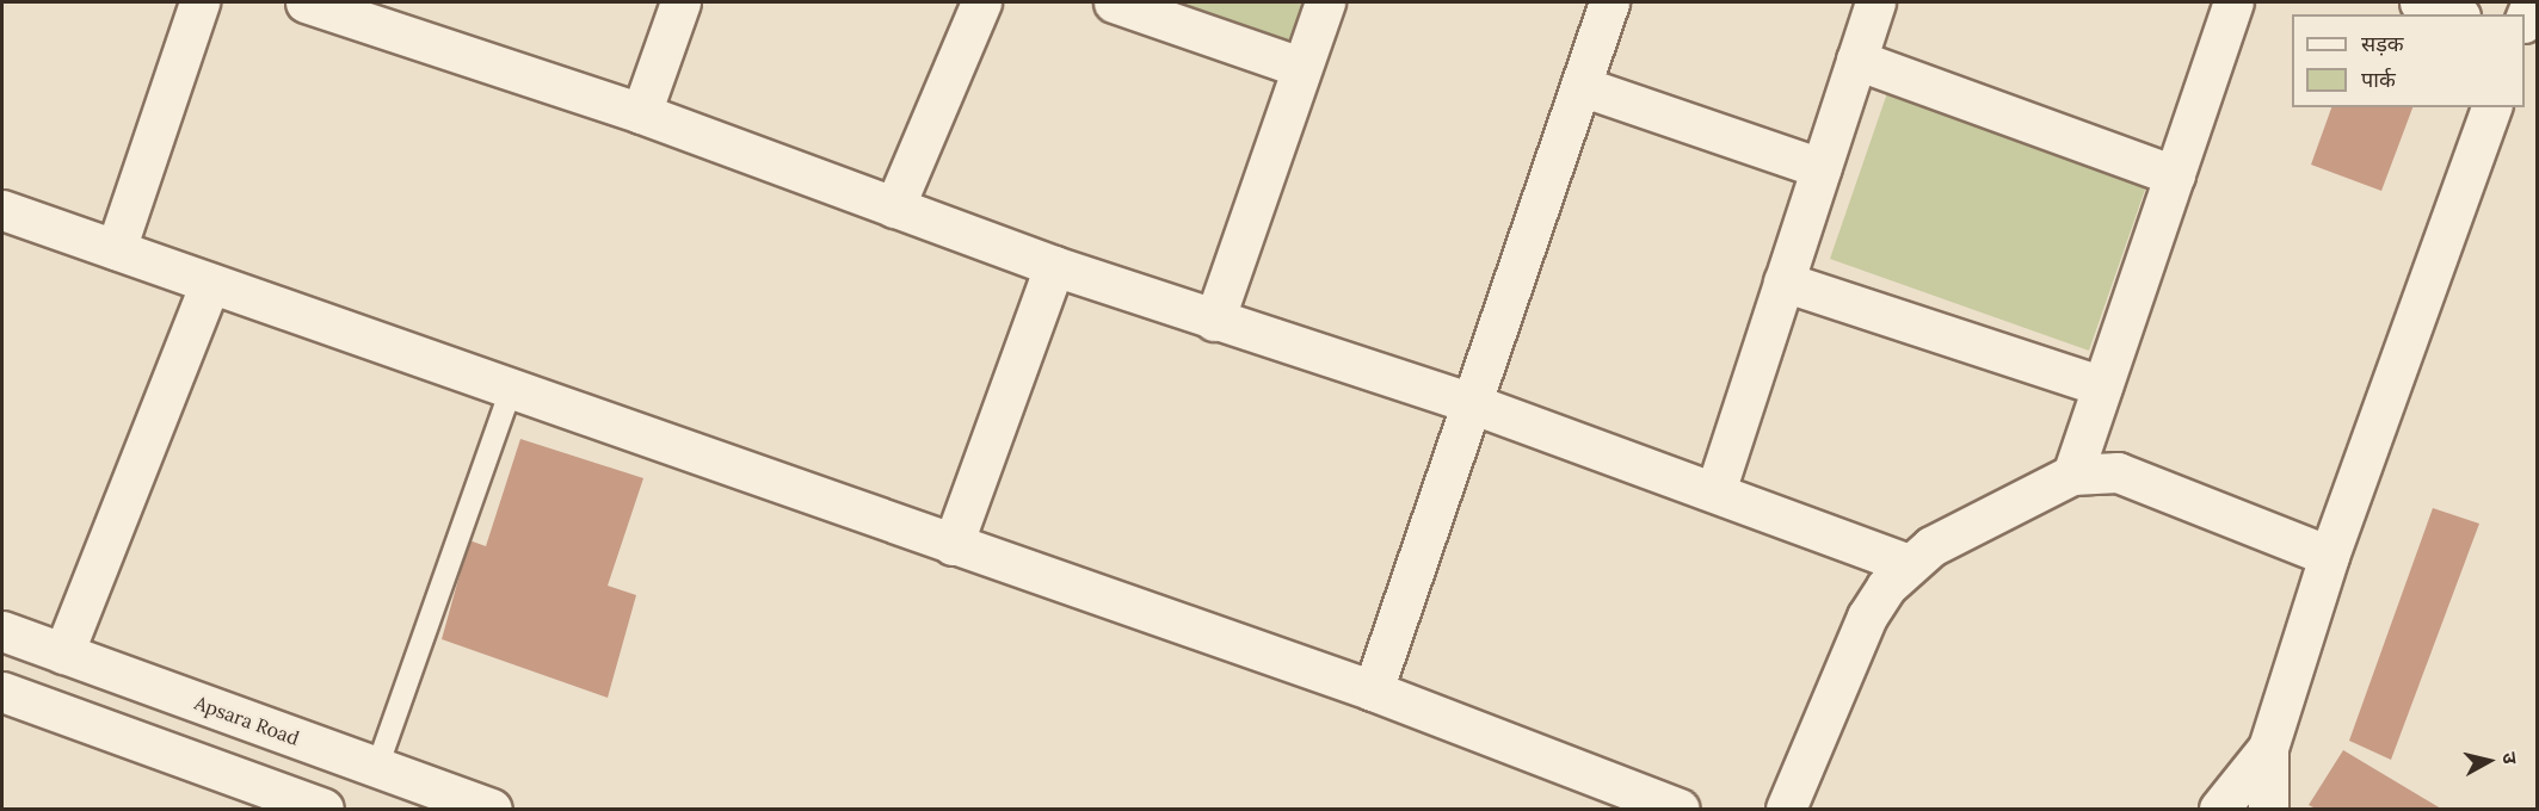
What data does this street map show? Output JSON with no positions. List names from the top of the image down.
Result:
{
  "streets": {
    "street": ["Apsara Road"]
  },
  "legend": ["सड़क", "पार्क"],
  "north": "right"
}
